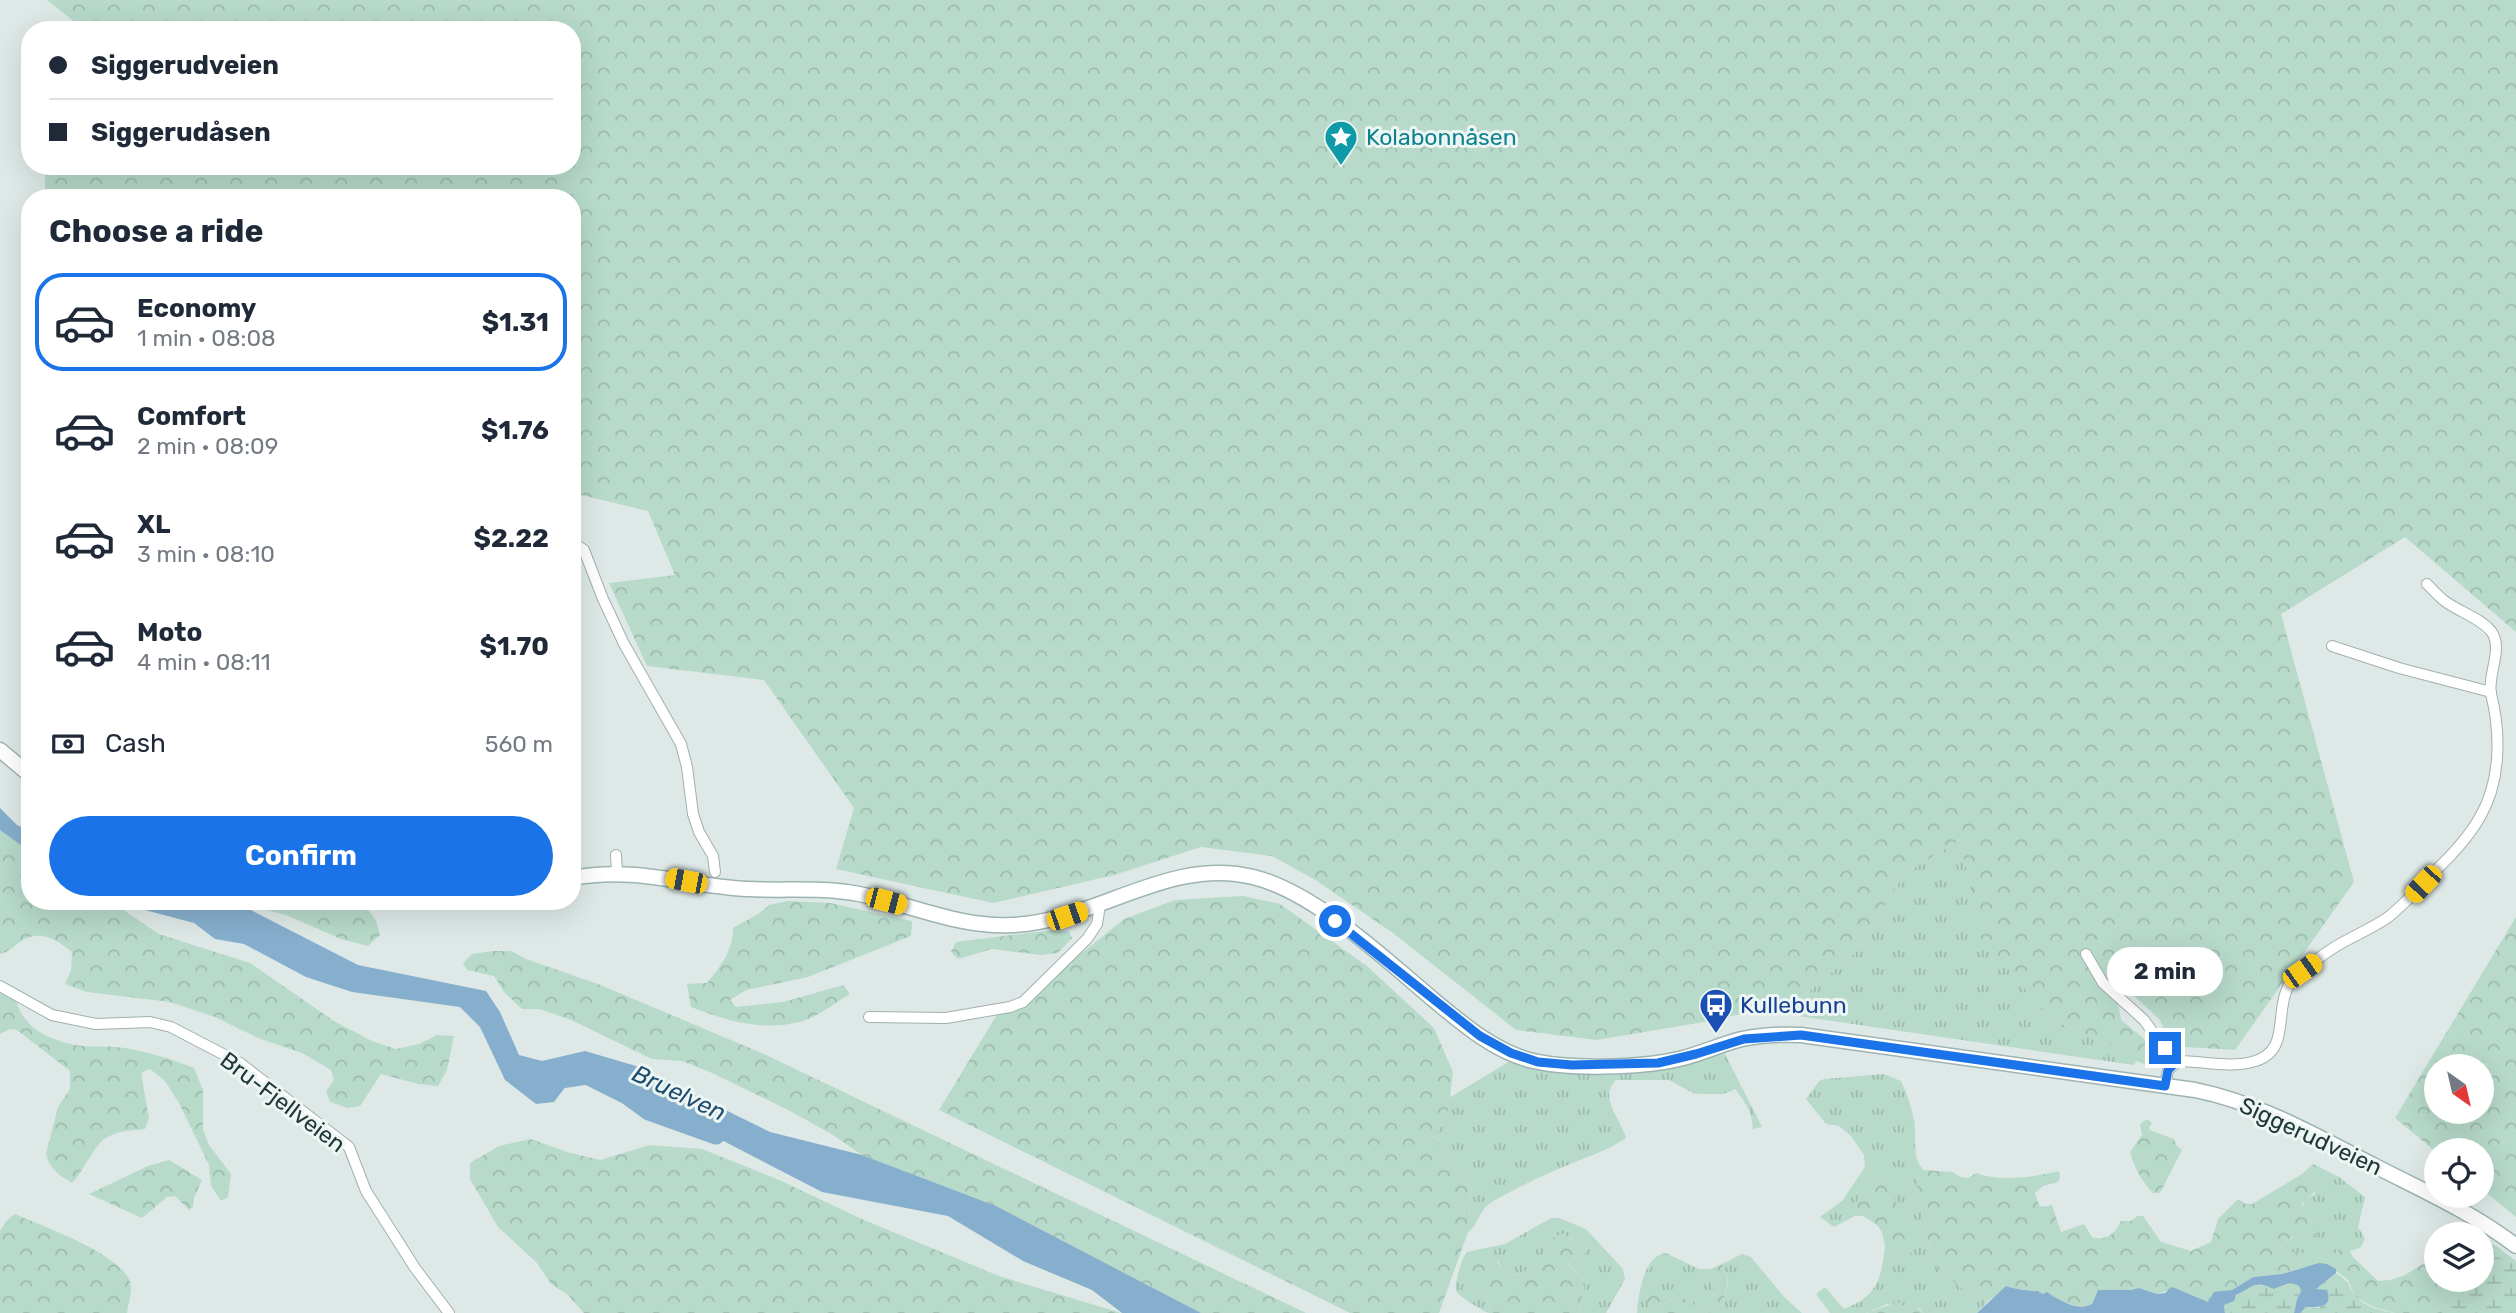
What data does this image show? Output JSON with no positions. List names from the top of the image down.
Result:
{
  "streets": {
    "main road": ["Siggerudveien"],
    "street": ["Bru-Fjellveien"]
  },
  "water": ["Bruelven"],
  "places": {
    "place": ["Kolabonnåsen"],
    "bus stop": ["Kullebunn"]
  },
  "north": "bottom right",
  "page": {
    "banner": ["Siggerudveien", "Siggerudåsen"],
    "heading": "Choose a ride",
    "list": [
      {
        "name": "Economy",
        "note": "1 min · 08:08",
        "value": "$1.31"
      },
      {
        "name": "Comfort",
        "note": "2 min · 08:09",
        "value": "$1.76"
      },
      {
        "name": "XL",
        "note": "3 min · 08:10",
        "value": "$2.22"
      },
      {
        "name": "Moto",
        "note": "4 min · 08:11",
        "value": "$1.70"
      }
    ],
    "pay": ["Cash", "560 m"],
    "buttons": "Confirm",
    "bubble": "2 min"
  }
}
